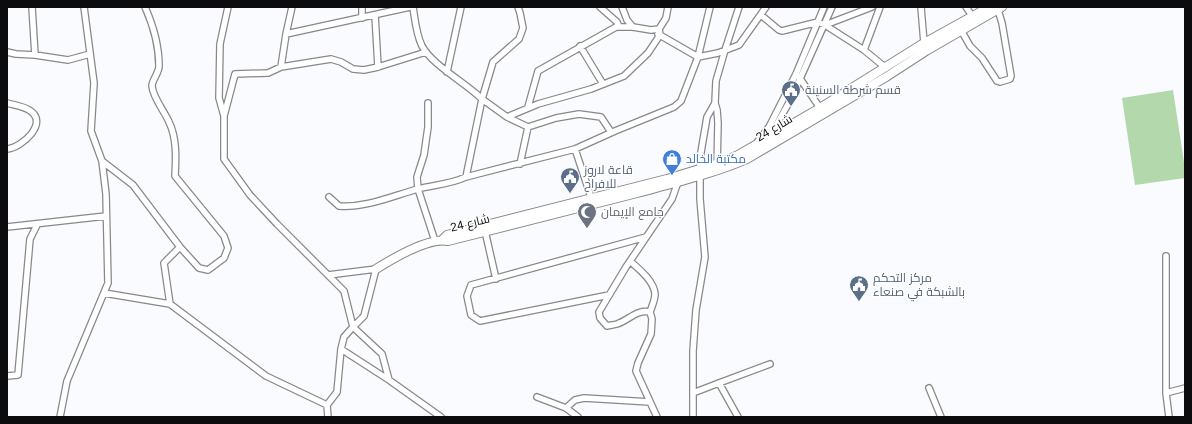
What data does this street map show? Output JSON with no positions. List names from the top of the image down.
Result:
{
  "streets": {
    "street": ["شارع 24"]
  },
  "places": {
    "public building": ["قسم شرطة السنينة", "قاعة لاروز للافراح", "مركز التحكم بالشبكة في صنعاء"],
    "shop": ["مكتبة الخالد"],
    "mosque": ["جامع الإيمان"]
  }
}
